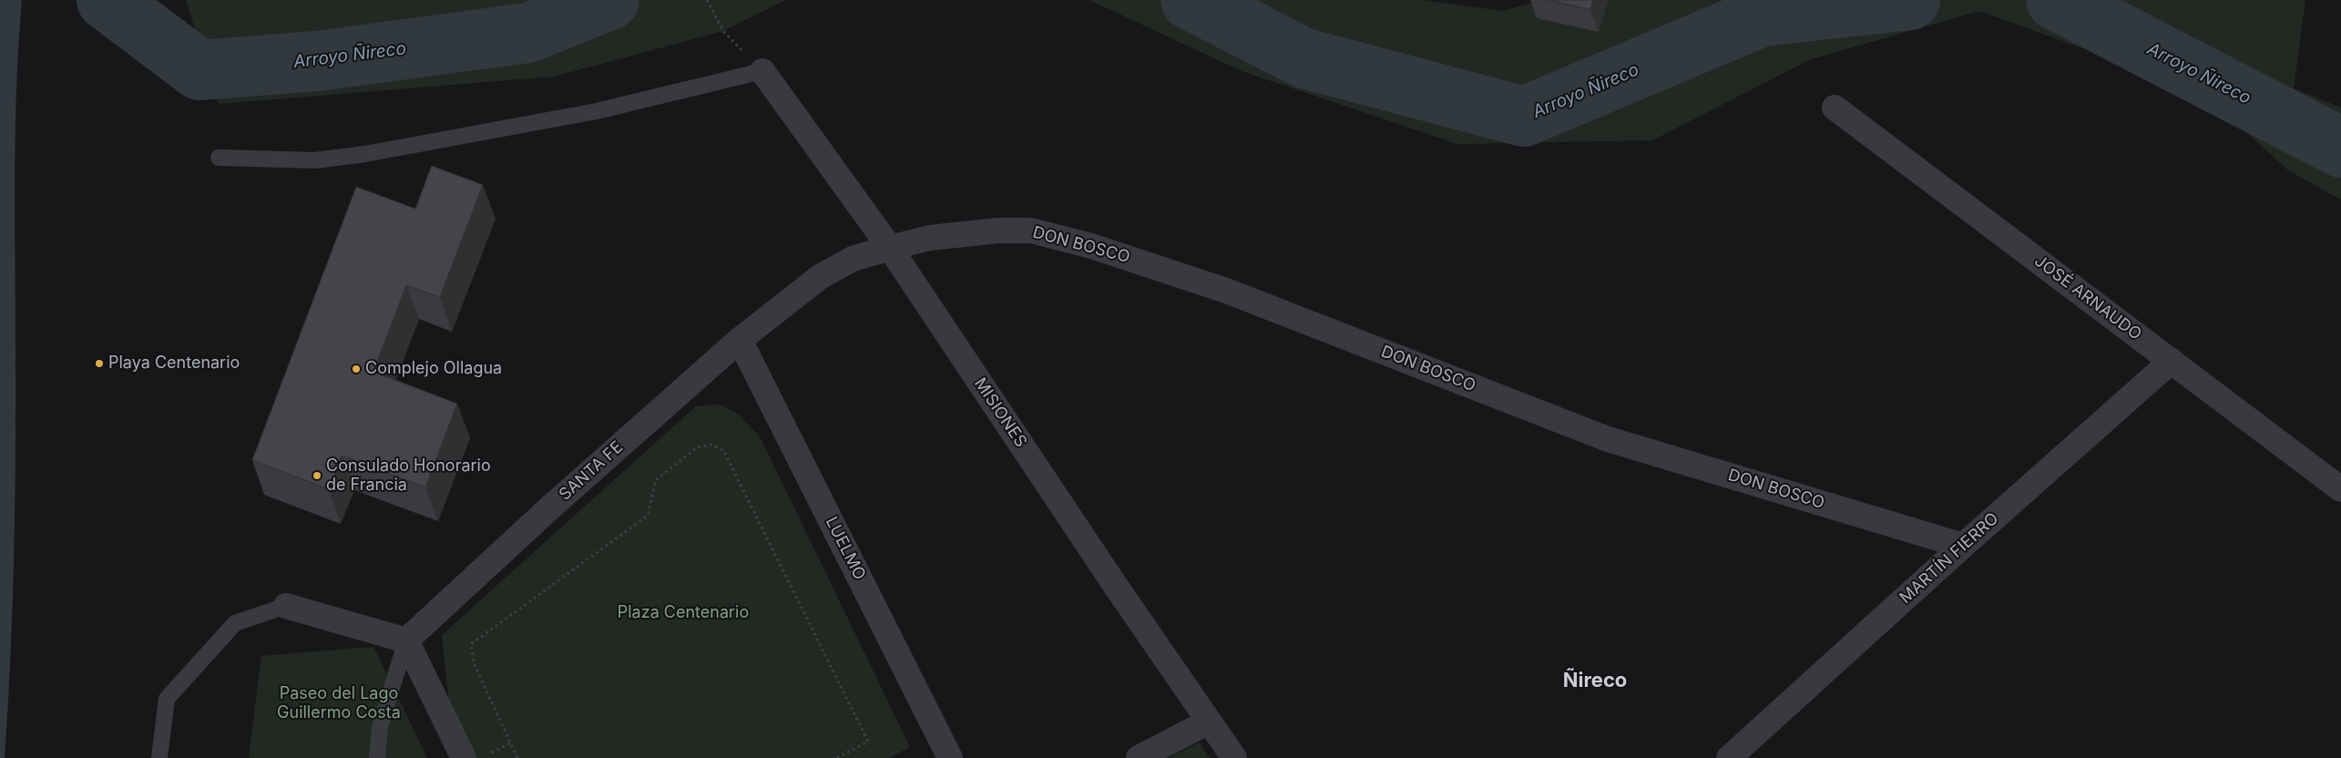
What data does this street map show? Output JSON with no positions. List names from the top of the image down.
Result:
{
  "streets": {
    "street": [
      "DON BOSCO",
      "JOSÉ ARNAUDO",
      "MISIONES",
      "SANTA FE",
      "LUELMO",
      "MARTÍN FIERRO"
    ]
  },
  "crossings": [
    ["DON BOSCO", "MISIONES"],
    ["DON BOSCO", "SANTA FE"],
    ["DON BOSCO", "MARTÍN FIERRO"],
    ["JOSÉ ARNAUDO", "MARTÍN FIERRO"],
    ["MISIONES", "SANTA FE"],
    ["SANTA FE", "LUELMO"]
  ],
  "districts": ["Ñireco"],
  "water": ["Arroyo Ñireco"],
  "parks": ["Plaza Centenario", "Paseo del Lago Guillermo Costa"],
  "places": ["Playa Centenario", "Complejo Ollagua", "Consulado Honorario de Francia"]
}
